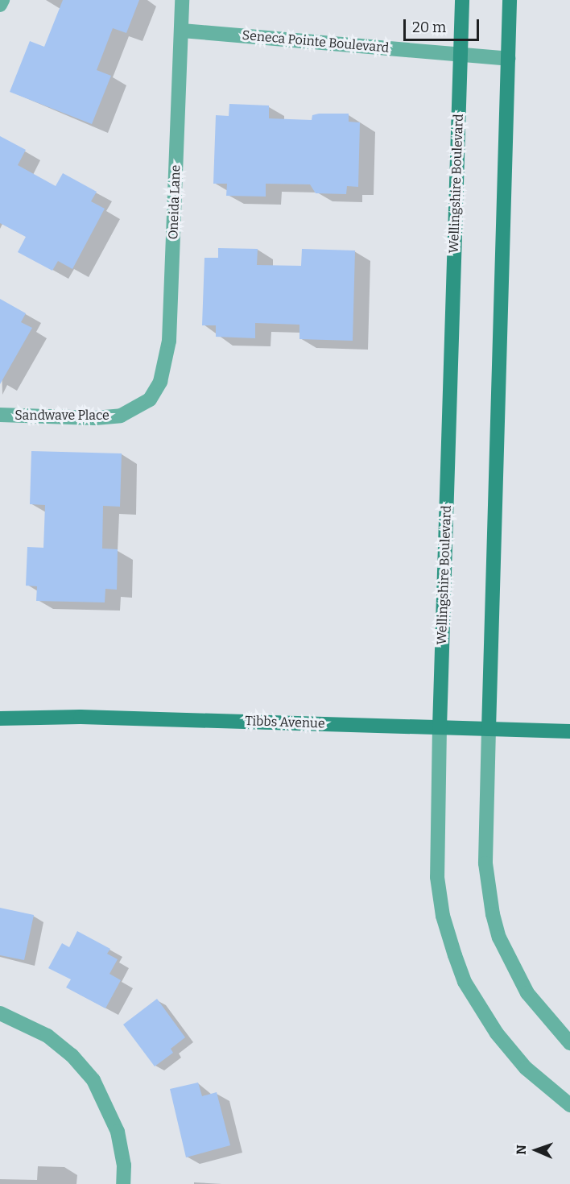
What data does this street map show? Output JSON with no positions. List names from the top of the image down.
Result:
{
  "streets": {
    "street": [
      "Seneca Pointe Boulevard",
      "Wellingshire Boulevard",
      "Oneida Lane",
      "Sandwave Place",
      "Tibbs Avenue"
    ]
  },
  "crossings": [
    ["Seneca Pointe Boulevard", "Wellingshire Boulevard"],
    ["Seneca Pointe Boulevard", "Oneida Lane"],
    ["Wellingshire Boulevard", "Tibbs Avenue"],
    ["Oneida Lane", "Sandwave Place"]
  ],
  "scale_bar": "20 m",
  "north": "left"
}
